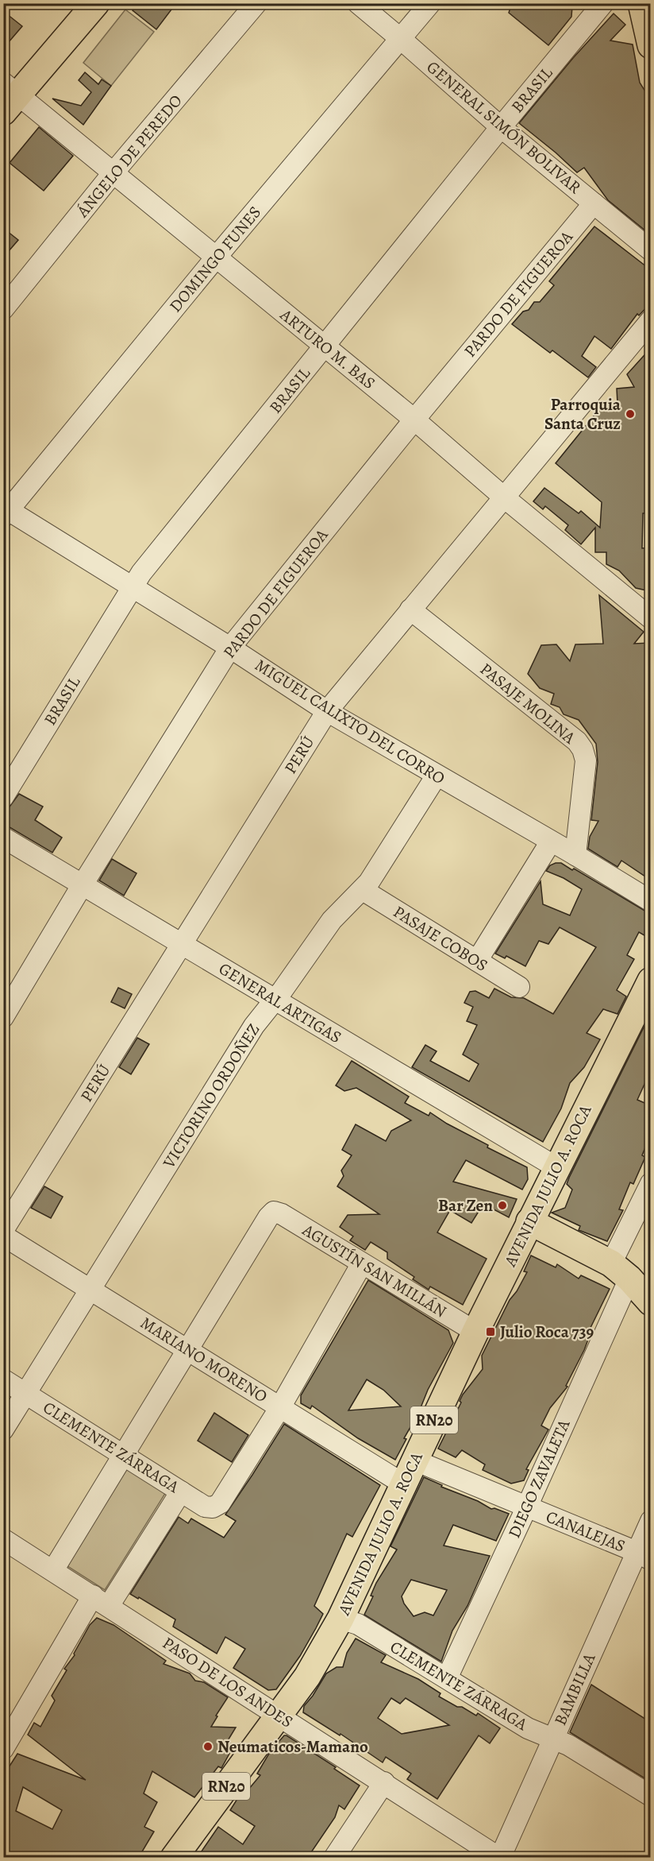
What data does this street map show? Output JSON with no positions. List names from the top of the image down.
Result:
{
  "streets": {
    "main road": ["AVENIDA JULIO A. ROCA", "RN20"],
    "street": [
      "BRASIL",
      "GENERAL SIMÓN BOLIVAR",
      "ÁNGELO DE PEREDO",
      "DOMINGO FUNES",
      "PARDO DE FIGUEROA",
      "ARTURO M. BAS",
      "PASAJE MOLINA",
      "MIGUEL CALIXTO DEL CORRO",
      "PERÚ",
      "PASAJE COBOS",
      "GENERAL ARTIGAS",
      "VICTORINO ORDOÑEZ",
      "AGUSTÍN SAN MILLÁN",
      "MARIANO MORENO",
      "CLEMENTE ZÁRRAGA",
      "DIEGO ZAVALETA",
      "CANALEJAS",
      "PASO DE LOS ANDES",
      "BAMBILLA"
    ]
  },
  "crossings": [
    ["BRASIL", "GENERAL SIMÓN BOLIVAR"],
    ["BRASIL", "ARTURO M. BAS"],
    ["BRASIL", "MIGUEL CALIXTO DEL CORRO"],
    ["GENERAL SIMÓN BOLIVAR", "DOMINGO FUNES"],
    ["GENERAL SIMÓN BOLIVAR", "PARDO DE FIGUEROA"],
    ["ÁNGELO DE PEREDO", "ARTURO M. BAS"],
    ["DOMINGO FUNES", "ARTURO M. BAS"],
    ["DOMINGO FUNES", "MIGUEL CALIXTO DEL CORRO"],
    ["PARDO DE FIGUEROA", "ARTURO M. BAS"],
    ["PARDO DE FIGUEROA", "MIGUEL CALIXTO DEL CORRO"],
    ["PARDO DE FIGUEROA", "GENERAL ARTIGAS"],
    ["ARTURO M. BAS", "PERÚ"],
    ["PASAJE MOLINA", "MIGUEL CALIXTO DEL CORRO"],
    ["PASAJE MOLINA", "PERÚ"],
    ["MIGUEL CALIXTO DEL CORRO", "PERÚ"],
    ["MIGUEL CALIXTO DEL CORRO", "VICTORINO ORDOÑEZ"],
    ["PERÚ", "GENERAL ARTIGAS"],
    ["PASAJE COBOS", "VICTORINO ORDOÑEZ"],
    ["GENERAL ARTIGAS", "VICTORINO ORDOÑEZ"],
    ["GENERAL ARTIGAS", "AVENIDA JULIO A. ROCA"],
    ["VICTORINO ORDOÑEZ", "MARIANO MORENO"],
    ["VICTORINO ORDOÑEZ", "CLEMENTE ZÁRRAGA"],
    ["AVENIDA JULIO A. ROCA", "AGUSTÍN SAN MILLÁN"],
    ["AVENIDA JULIO A. ROCA", "MARIANO MORENO"],
    ["AVENIDA JULIO A. ROCA", "CLEMENTE ZÁRRAGA"],
    ["AVENIDA JULIO A. ROCA", "CANALEJAS"],
    ["AVENIDA JULIO A. ROCA", "PASO DE LOS ANDES"],
    ["AGUSTÍN SAN MILLÁN", "MARIANO MORENO"],
    ["MARIANO MORENO", "CLEMENTE ZÁRRAGA"],
    ["CLEMENTE ZÁRRAGA", "DIEGO ZAVALETA"],
    ["CLEMENTE ZÁRRAGA", "BAMBILLA"],
    ["DIEGO ZAVALETA", "CANALEJAS"],
    ["CANALEJAS", "BAMBILLA"],
    ["PASO DE LOS ANDES", "BAMBILLA"]
  ],
  "places": {
    "other": ["Parroquia Santa Cruz", "Bar Zen", "Neumaticos-Mamano"],
    "transit": ["Julio Roca 739"]
  }
}
